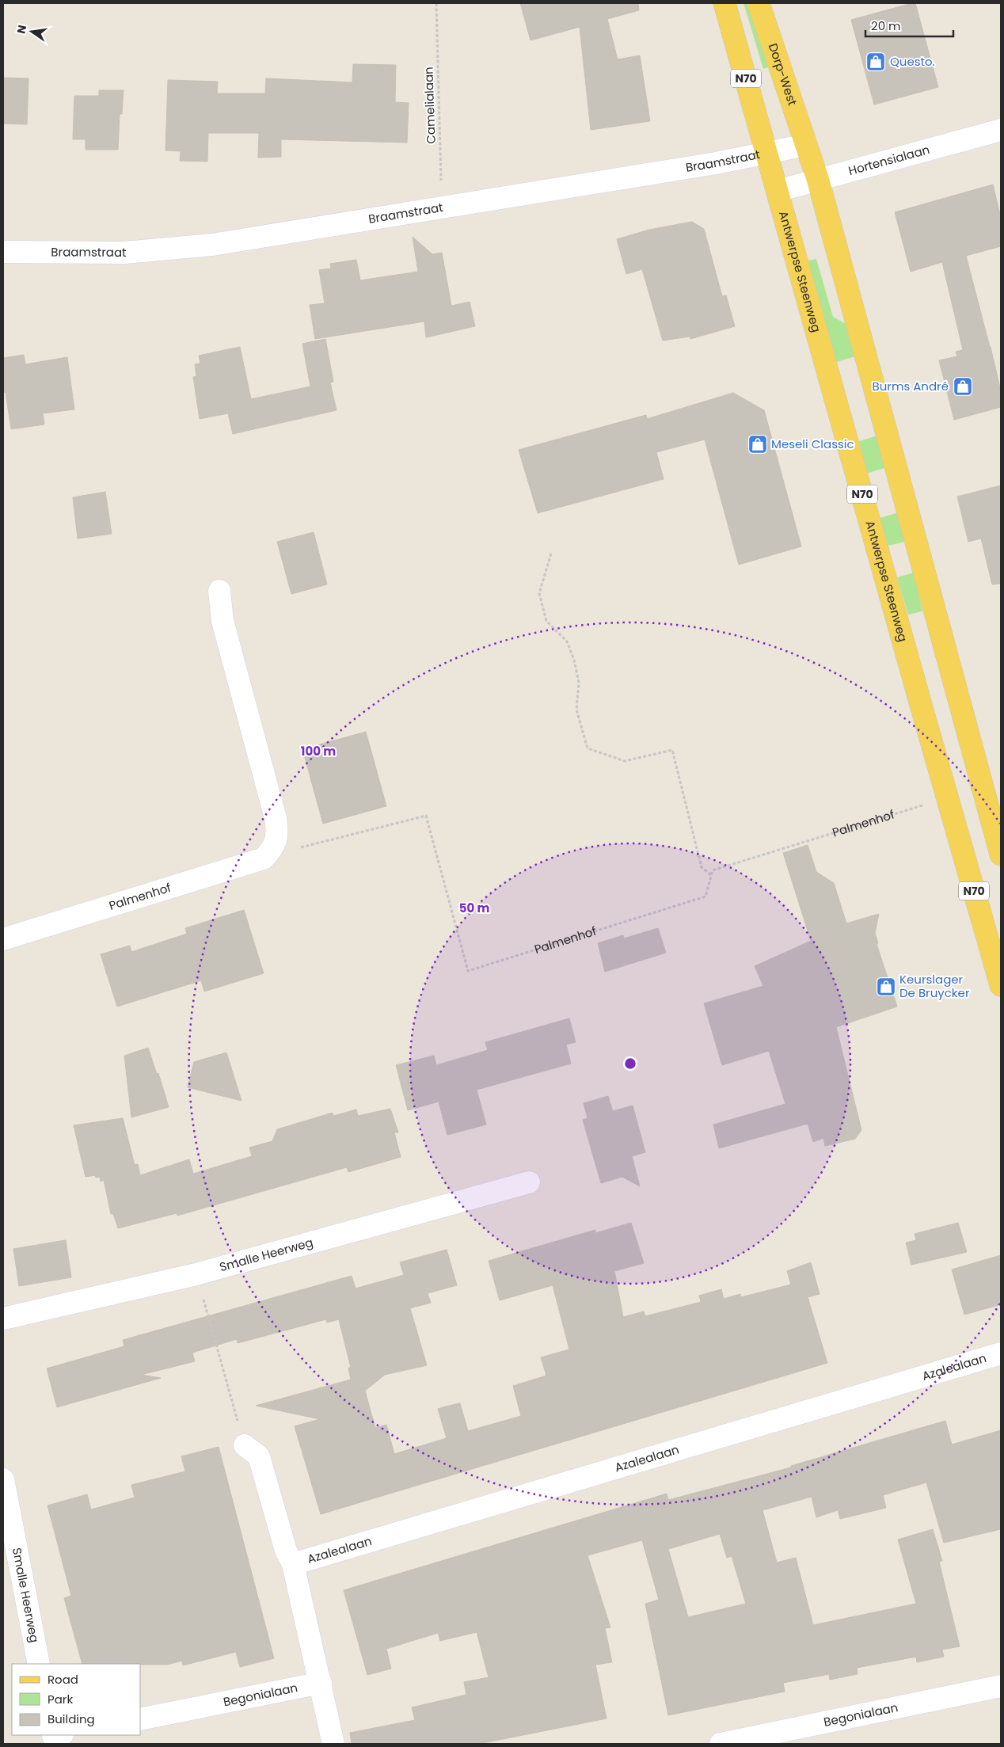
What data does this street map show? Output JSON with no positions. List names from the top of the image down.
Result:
{
  "streets": {
    "main road": ["Dorp-West", "N70", "Antwerpse Steenweg"],
    "street": [
      "Hortensialaan",
      "Braamstraat",
      "Palmenhof",
      "Smalle Heerweg",
      "Azalealaan",
      "Begonialaan"
    ],
    "path": ["Camelialaan"]
  },
  "crossings": [
    ["Dorp-West", "Braamstraat"],
    ["N70", "Braamstraat"],
    ["N70", "Antwerpse Steenweg"],
    ["Camelialaan", "Braamstraat"],
    ["Hortensialaan", "Antwerpse Steenweg"],
    ["Braamstraat", "Antwerpse Steenweg"],
    ["Antwerpse Steenweg", "Palmenhof"],
    ["Azalealaan", "Begonialaan"]
  ],
  "places": {
    "shop": [
      "Questo.",
      "Burms André",
      "Meseli Classic",
      "Keurslager De Bruycker"
    ]
  },
  "legend": ["Road", "Park", "Building"],
  "scale_bar": "20 m",
  "north": "left",
  "rings": ["100 m", "50 m"]
}
